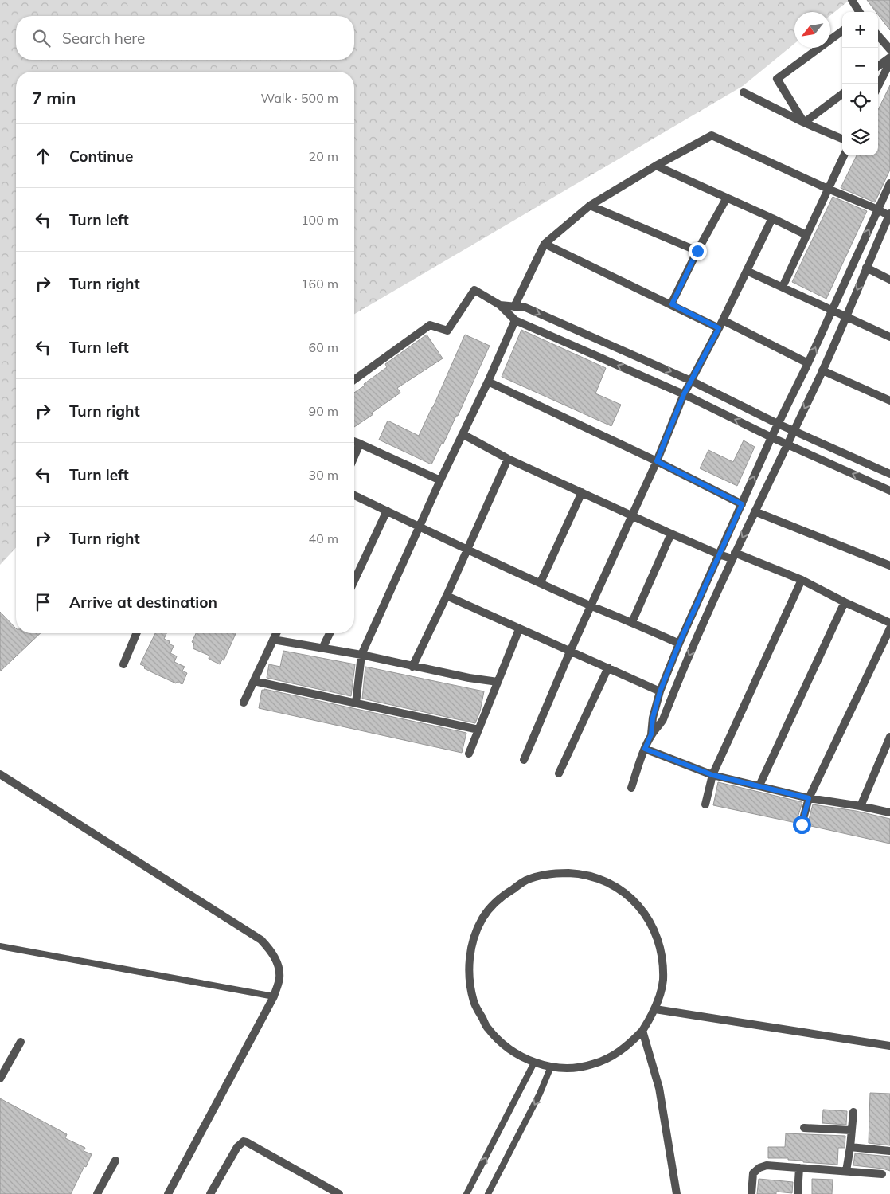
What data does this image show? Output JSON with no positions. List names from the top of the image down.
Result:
{
  "north": "bottom left",
  "page": {
    "map_buttons": ["+", "−"],
    "search": "Search here",
    "heading": ["7 min", "Walk · 500 m"],
    "list": [
      ["Continue", "20 m"],
      ["Turn left", "100 m"],
      ["Turn right", "160 m"],
      ["Turn left", "60 m"],
      ["Turn right", "90 m"],
      ["Turn left", "30 m"],
      ["Turn right", "40 m"],
      "Arrive at destination"
    ]
  }
}
